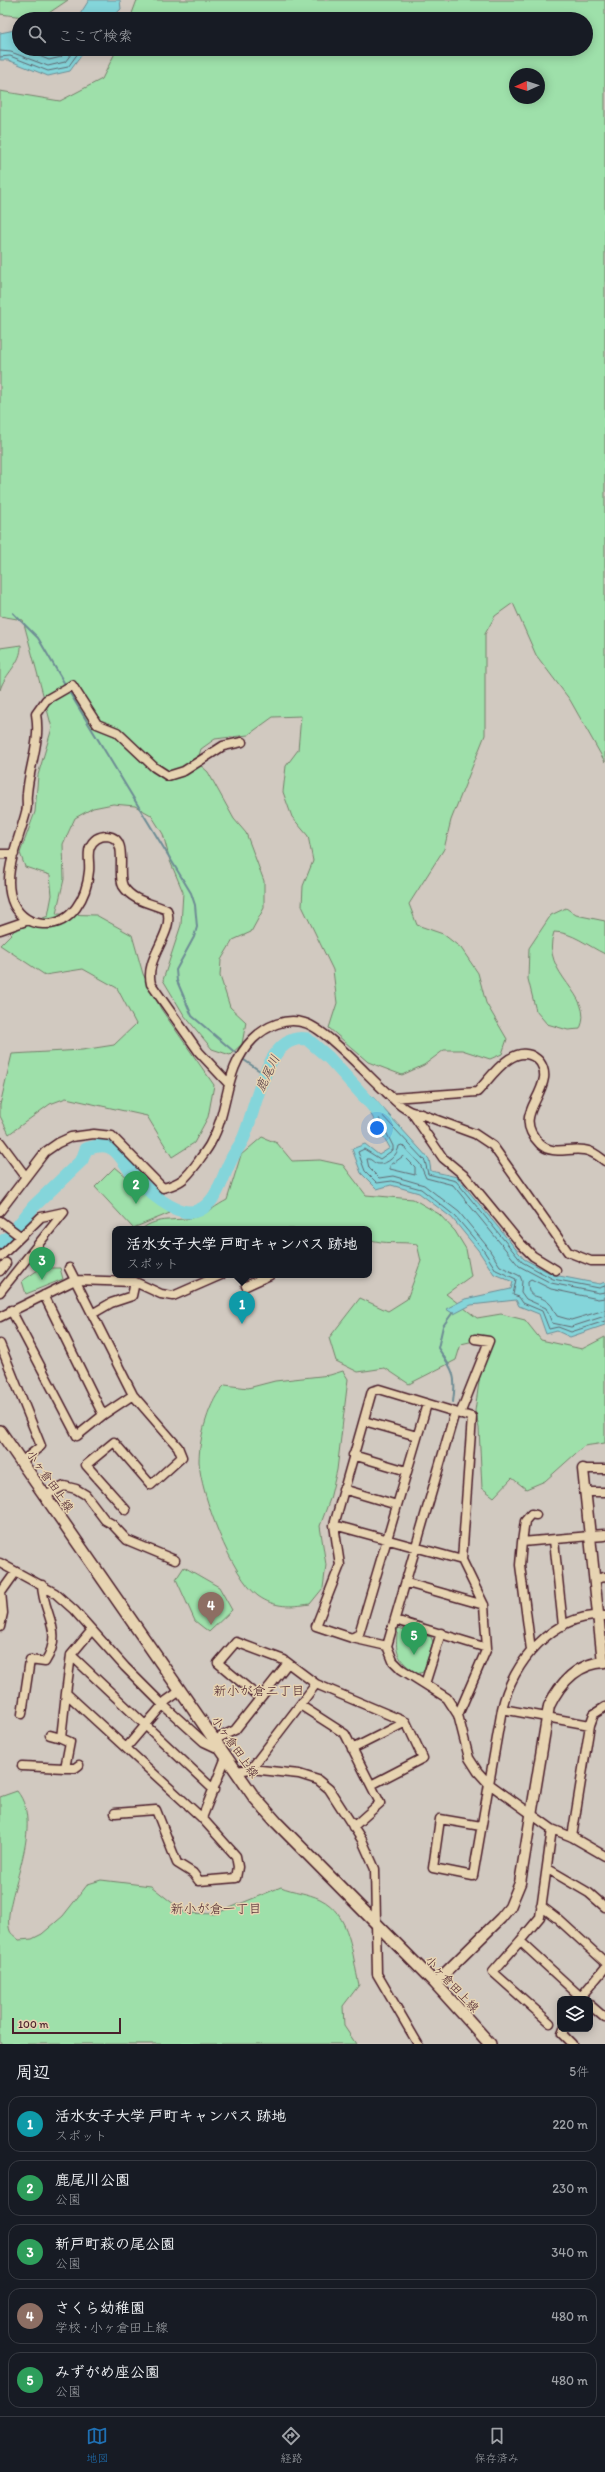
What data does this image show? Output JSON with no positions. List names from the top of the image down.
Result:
{
  "streets": {
    "main road": ["小ヶ倉田上線"]
  },
  "districts": ["新小が倉二丁目", "新小が倉一丁目"],
  "water": ["鹿尾川"],
  "scale_bar": "100 m",
  "north": "left",
  "page": {
    "search": "ここで検索",
    "pins": [
      "2",
      "3",
      "1",
      "4",
      "5"
    ],
    "popup": ["活水女子大学 戸町キャンパス 跡地", "スポット"],
    "scale": "100 m",
    "heading": ["周辺", "5件"],
    "list": [
      {
        "mark": "1",
        "name": "活水女子大学 戸町キャンパス 跡地",
        "note": "スポット",
        "value": "220 m"
      },
      {
        "mark": "2",
        "name": "鹿尾川公園",
        "note": "公園",
        "value": "230 m"
      },
      {
        "mark": "3",
        "name": "新戸町萩の尾公園",
        "note": "公園",
        "value": "340 m"
      },
      {
        "mark": "4",
        "name": "さくら幼稚園",
        "note": "学校 · 小ヶ倉田上線",
        "value": "480 m"
      },
      {
        "mark": "5",
        "name": "みずがめ座公園",
        "note": "公園",
        "value": "480 m"
      }
    ],
    "nav": ["地図", "経路", "保存済み"]
  }
}
